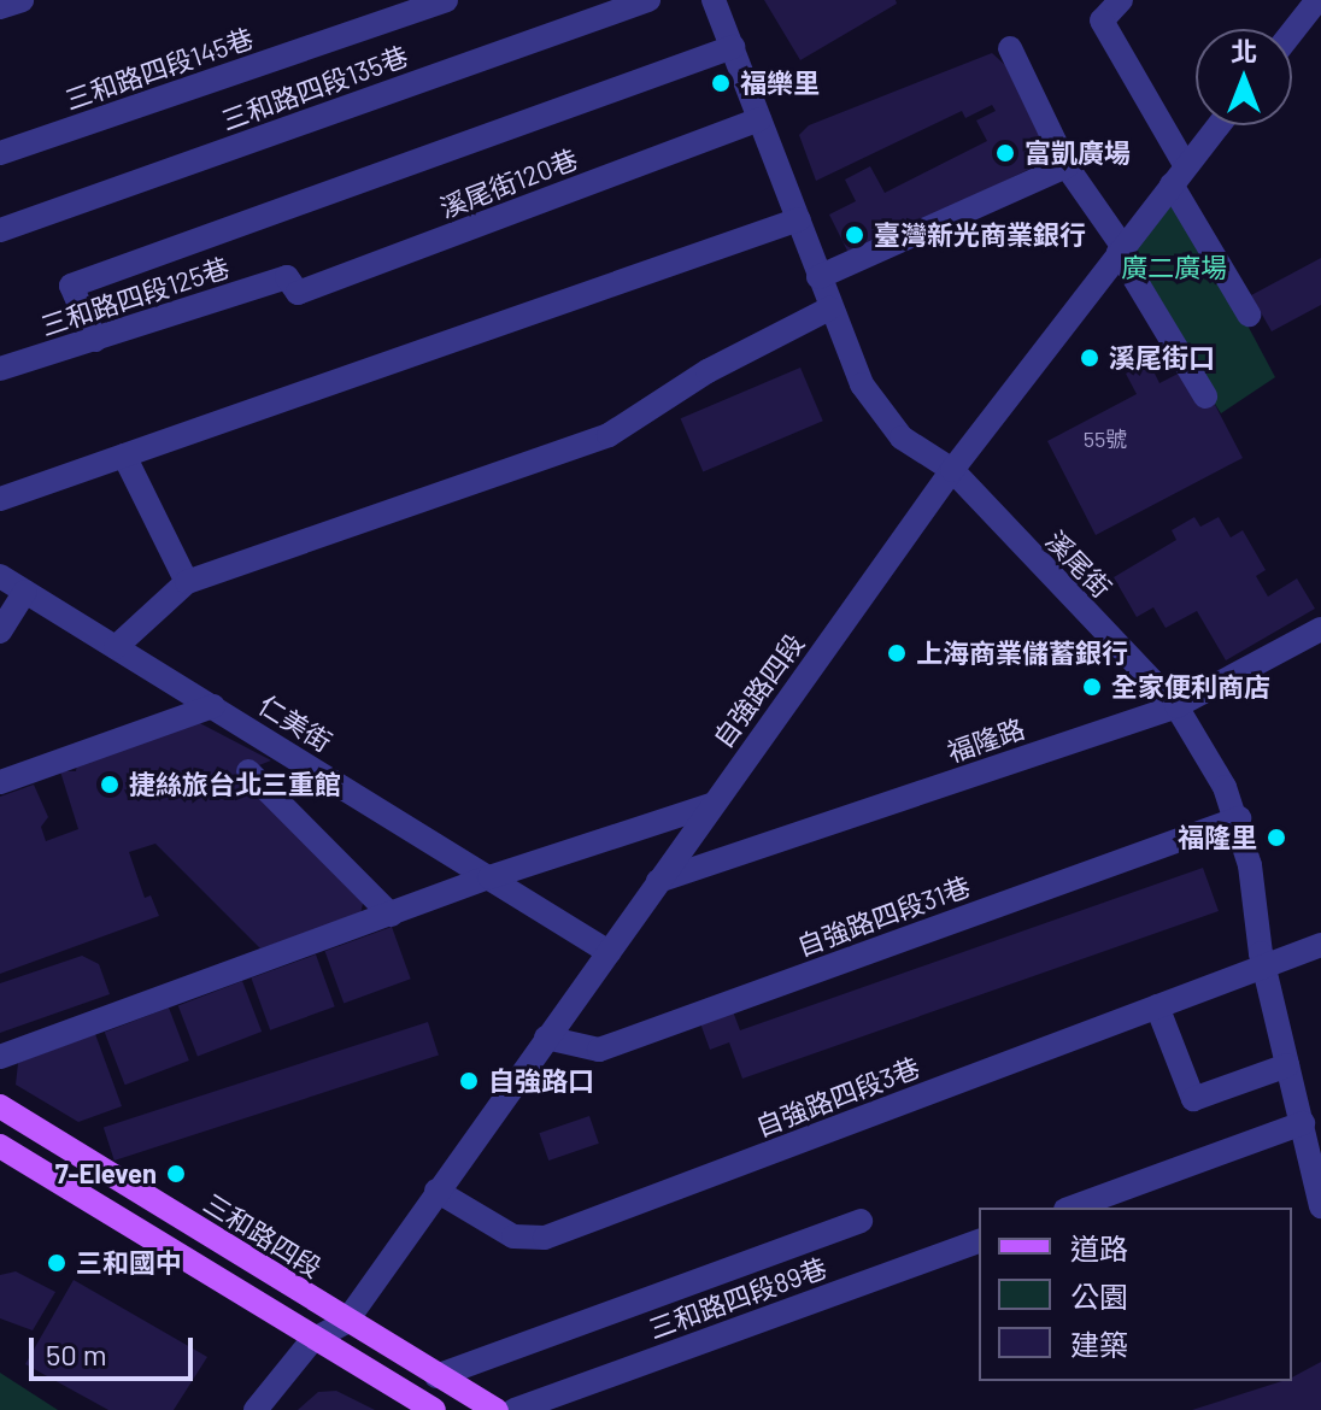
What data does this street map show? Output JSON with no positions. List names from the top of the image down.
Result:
{
  "streets": {
    "main road": ["三和路四段"],
    "street": [
      "三和路四段145巷",
      "三和路四段135巷",
      "溪尾街120巷",
      "三和路四段125巷",
      "溪尾街",
      "自強路四段",
      "仁美街",
      "福隆路",
      "自強路四段31巷",
      "自強路四段3巷",
      "三和路四段89巷"
    ]
  },
  "crossings": [
    ["溪尾街120巷", "三和路四段125巷"],
    ["溪尾街120巷", "溪尾街"],
    ["溪尾街", "自強路四段"],
    ["溪尾街", "福隆路"],
    ["溪尾街", "自強路四段31巷"],
    ["溪尾街", "自強路四段3巷"],
    ["自強路四段", "仁美街"],
    ["自強路四段", "福隆路"],
    ["自強路四段", "自強路四段31巷"],
    ["自強路四段", "自強路四段3巷"],
    ["自強路四段", "三和路四段"]
  ],
  "parks": ["廣二廣場"],
  "places": [
    "福樂里",
    "富凱廣場",
    "臺灣新光商業銀行",
    "溪尾街口",
    "上海商業儲蓄銀行",
    "全家便利商店",
    "捷絲旅台北三重館",
    "福隆里",
    "自強路口",
    "7-Eleven",
    "三和國中"
  ],
  "house_numbers": ["55號"],
  "legend": ["道路", "公園", "建築"],
  "scale_bar": "50 m",
  "north": "top"
}
